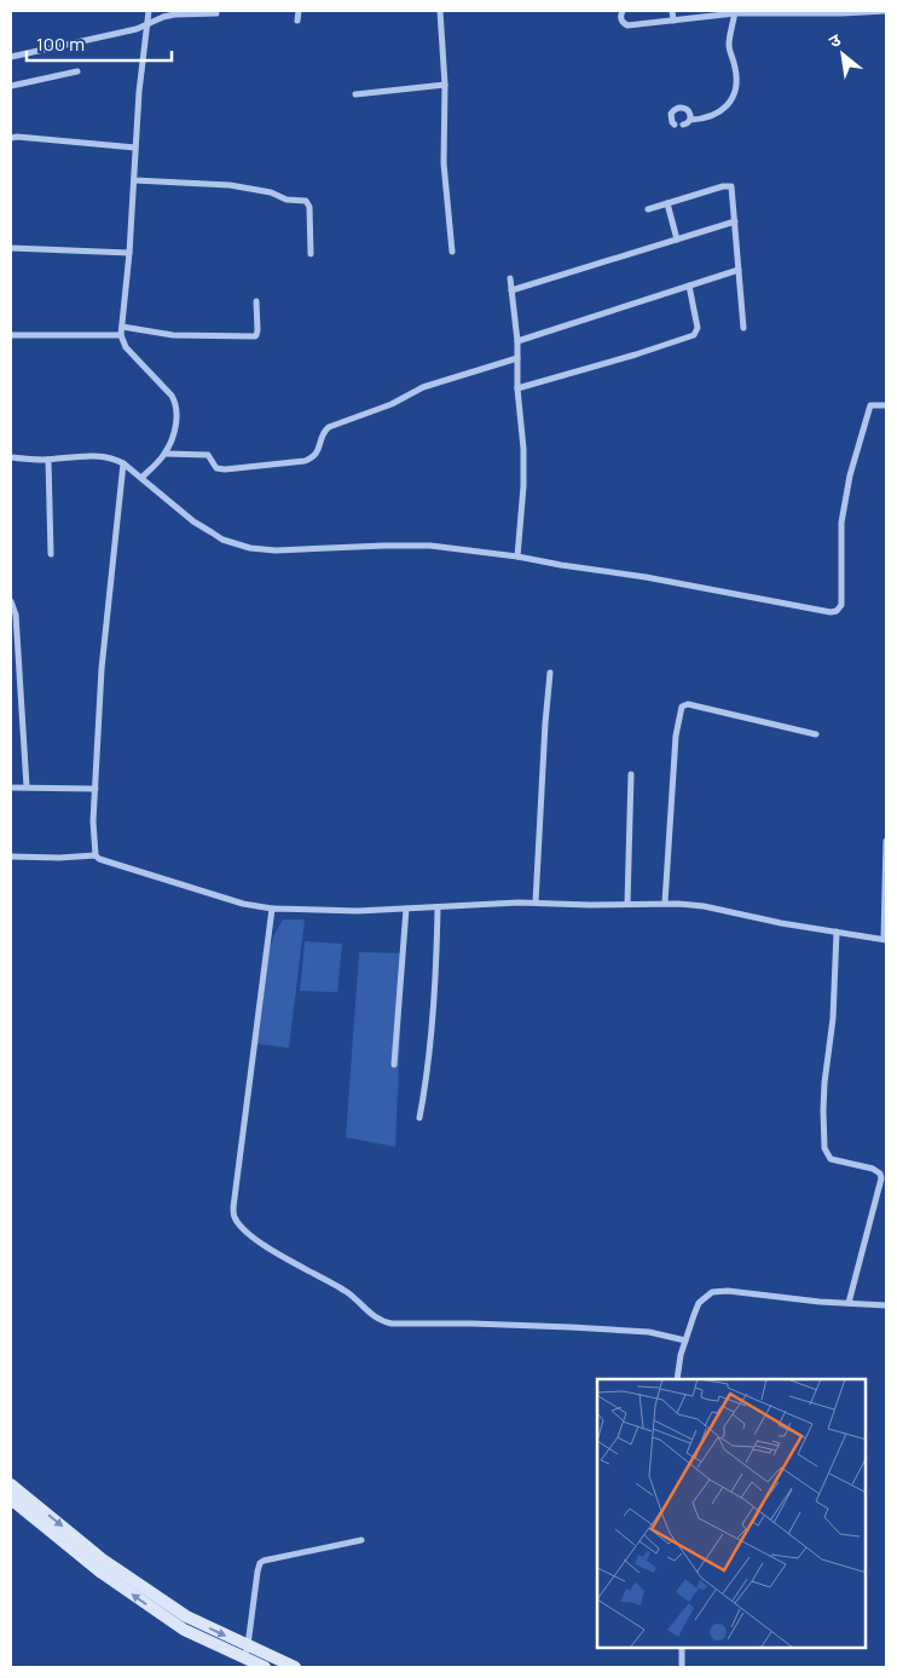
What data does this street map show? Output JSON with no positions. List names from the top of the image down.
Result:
{
  "scale_bar": "100 m",
  "north": "top left"
}
